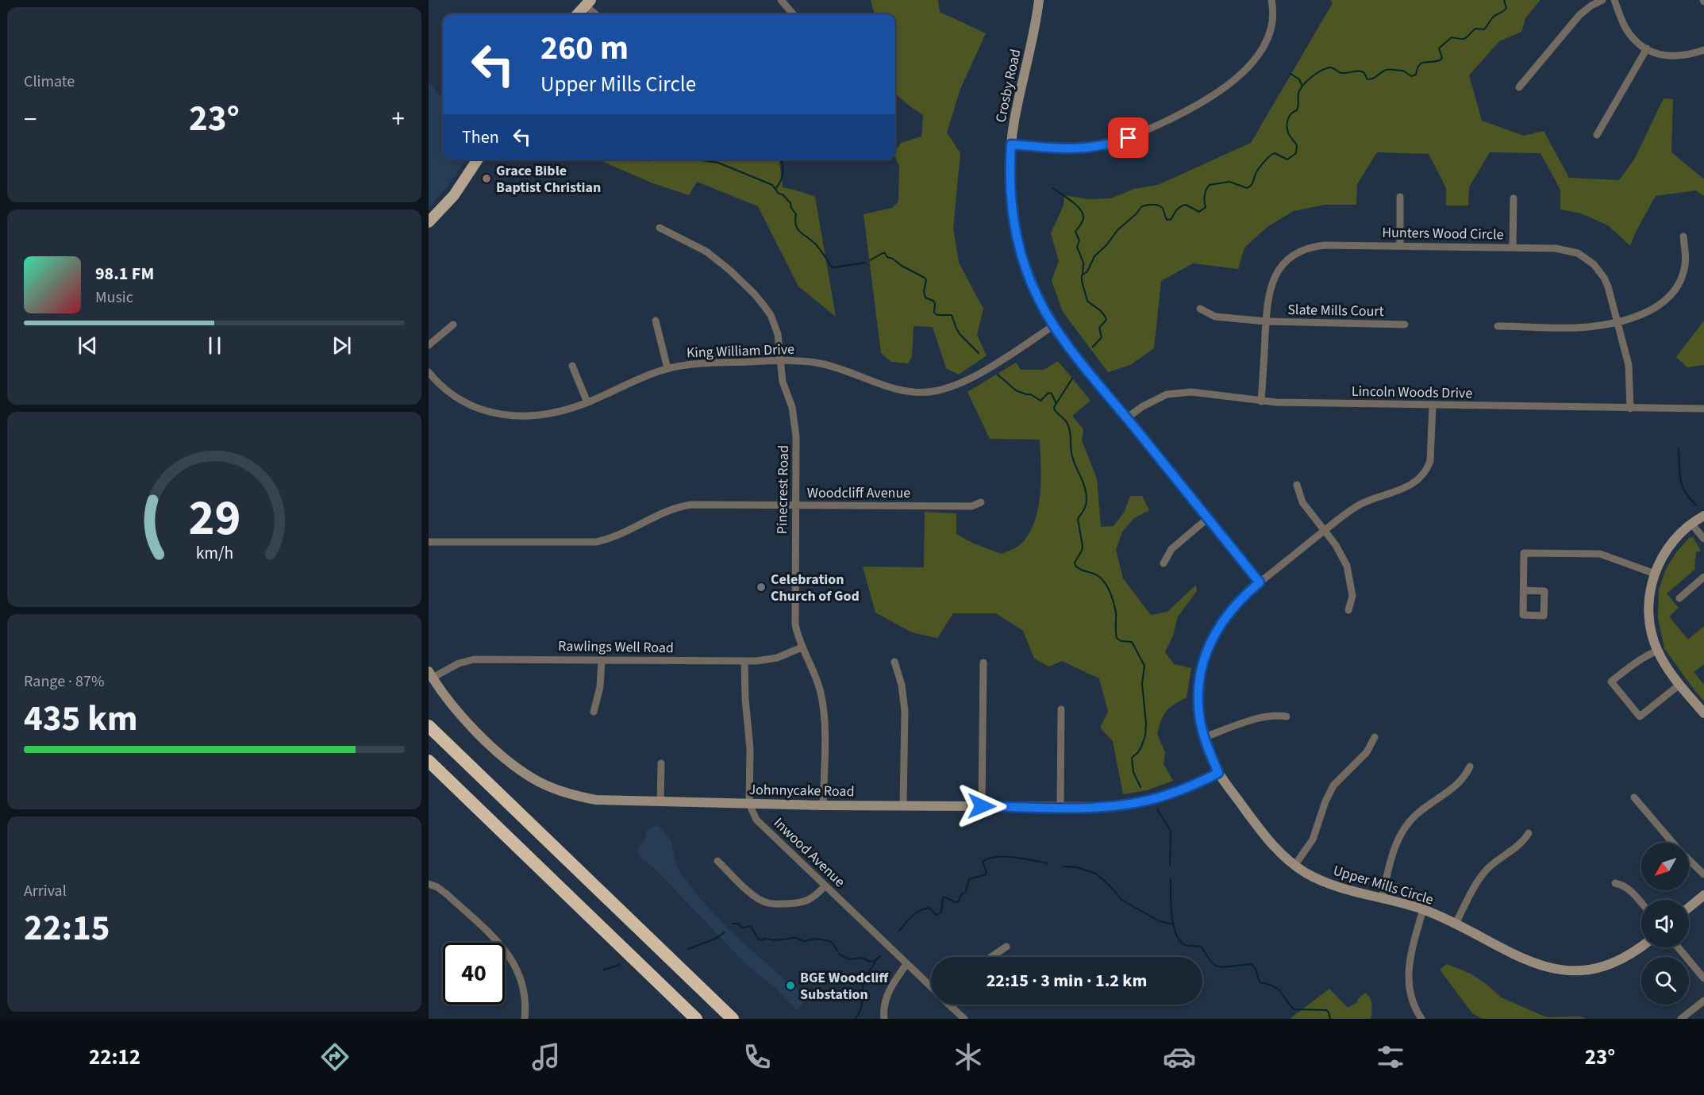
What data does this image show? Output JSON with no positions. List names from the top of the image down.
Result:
{
  "streets": {
    "street": [
      "Crosby Road",
      "Hunters Wood Circle",
      "Slate Mills Court",
      "King William Drive",
      "Lincoln Woods Drive",
      "Pinecrest Road",
      "Woodcliff Avenue",
      "Rawlings Well Road",
      "Johnnycake Road",
      "Inwood Avenue",
      "Upper Mills Circle"
    ]
  },
  "crossings": [
    ["Crosby Road", "King William Drive"],
    ["Crosby Road", "Lincoln Woods Drive"],
    ["Crosby Road", "Upper Mills Circle"],
    ["Hunters Wood Circle", "Slate Mills Court"],
    ["Hunters Wood Circle", "Lincoln Woods Drive"],
    ["King William Drive", "Pinecrest Road"],
    ["Lincoln Woods Drive", "Upper Mills Circle"],
    ["Pinecrest Road", "Woodcliff Avenue"],
    ["Pinecrest Road", "Rawlings Well Road"],
    ["Pinecrest Road", "Johnnycake Road"],
    ["Rawlings Well Road", "Johnnycake Road"],
    ["Johnnycake Road", "Inwood Avenue"],
    ["Johnnycake Road", "Upper Mills Circle"]
  ],
  "places": ["Grace Bible Baptist Christian", "Celebration Church of God", "BGE Woodcliff Substation"],
  "north": "bottom left",
  "page": {
    "tile": [
      "Climate",
      ["Range · 87%", "435 km"],
      ["Arrival", "22:15"]
    ],
    "turn": ["260 m", "Upper Mills Circle"],
    "heat": ["−", "23°", "+"],
    "then": "Then",
    "song": ["98.1 FM", "Music"],
    "limit": "40",
    "trip": "22:15 · 3 min · 1.2 km",
    "tabs": ["22:12", "23°"],
    "gauge": ["29", "km/h"]
  }
}
